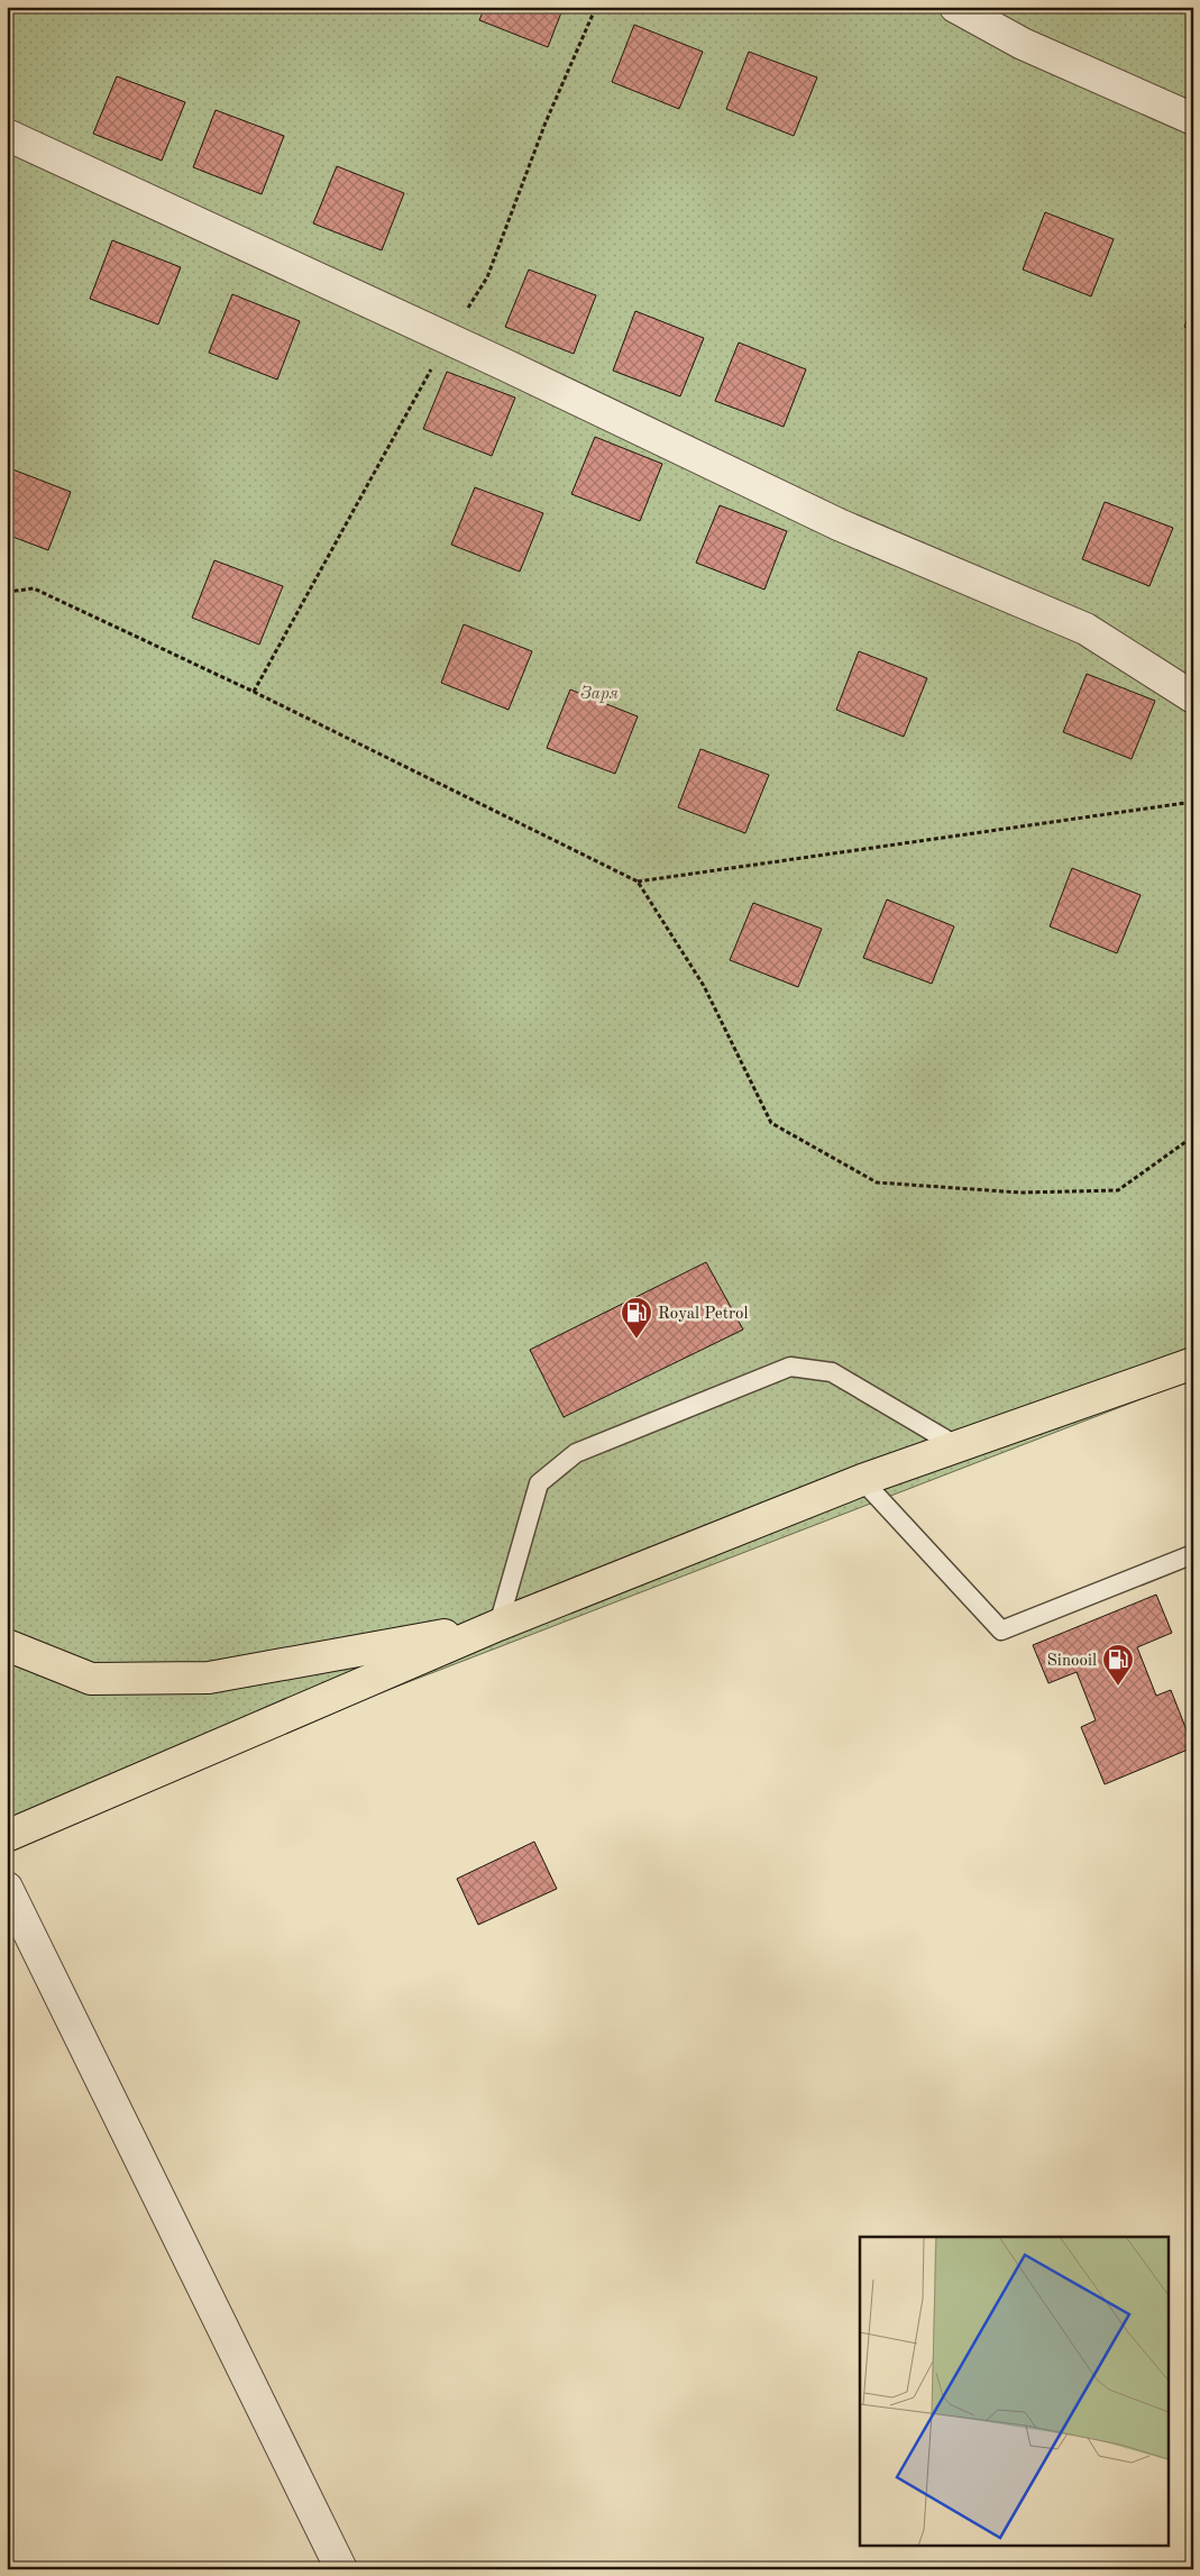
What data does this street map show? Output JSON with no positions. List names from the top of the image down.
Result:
{
  "parks": ["Заря"],
  "places": {
    "fuel station": ["Royal Petrol", "Sinooil"]
  }
}
